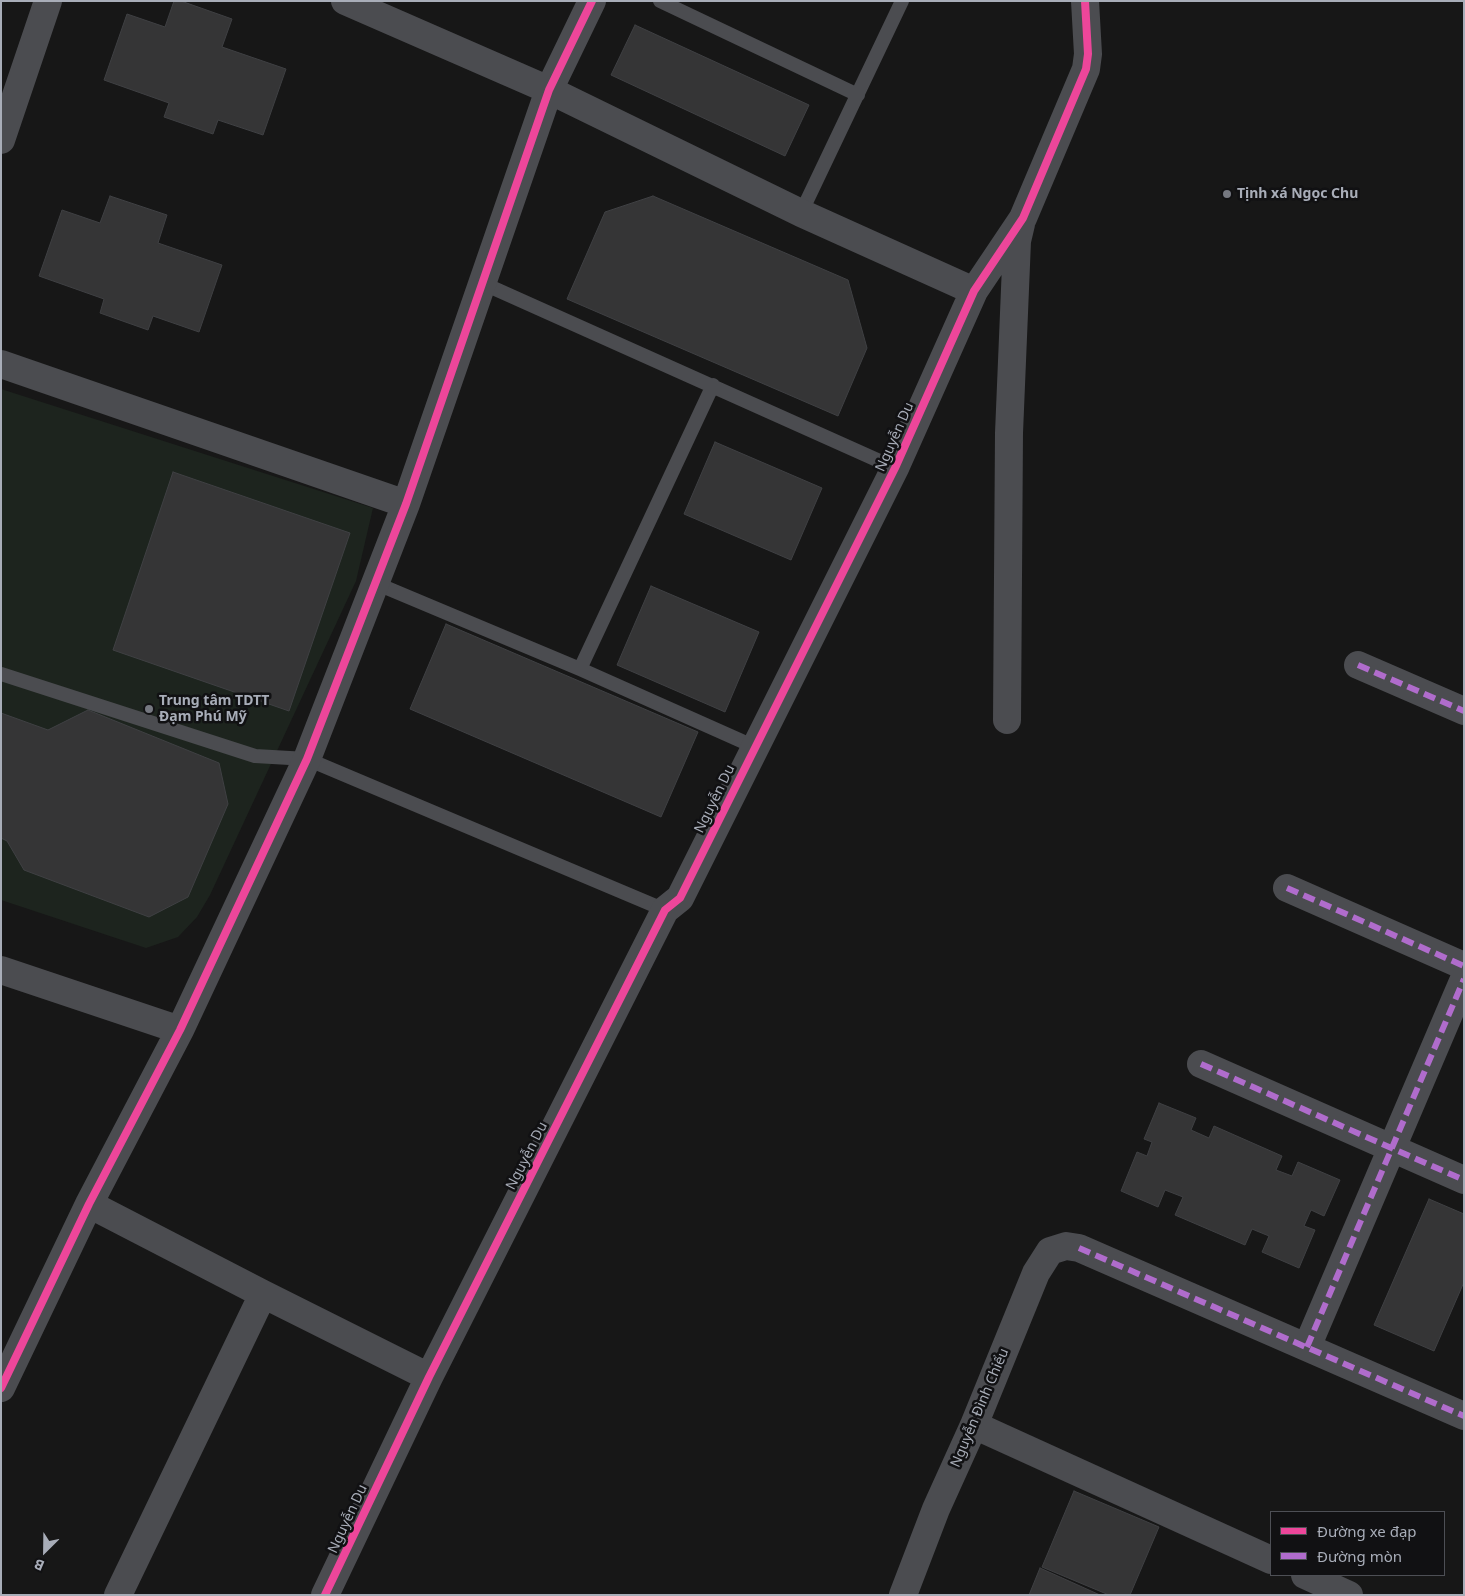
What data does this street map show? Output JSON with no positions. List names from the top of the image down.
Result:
{
  "streets": {
    "street": ["Nguyễn Du", "Nguyễn Đình Chiểu"]
  },
  "places": ["Tịnh xá Ngọc Chu", "Trung tâm TDTT Đạm Phú Mỹ"],
  "legend": ["Đường xe đạp", "Đường mòn"],
  "north": "bottom left"
}
